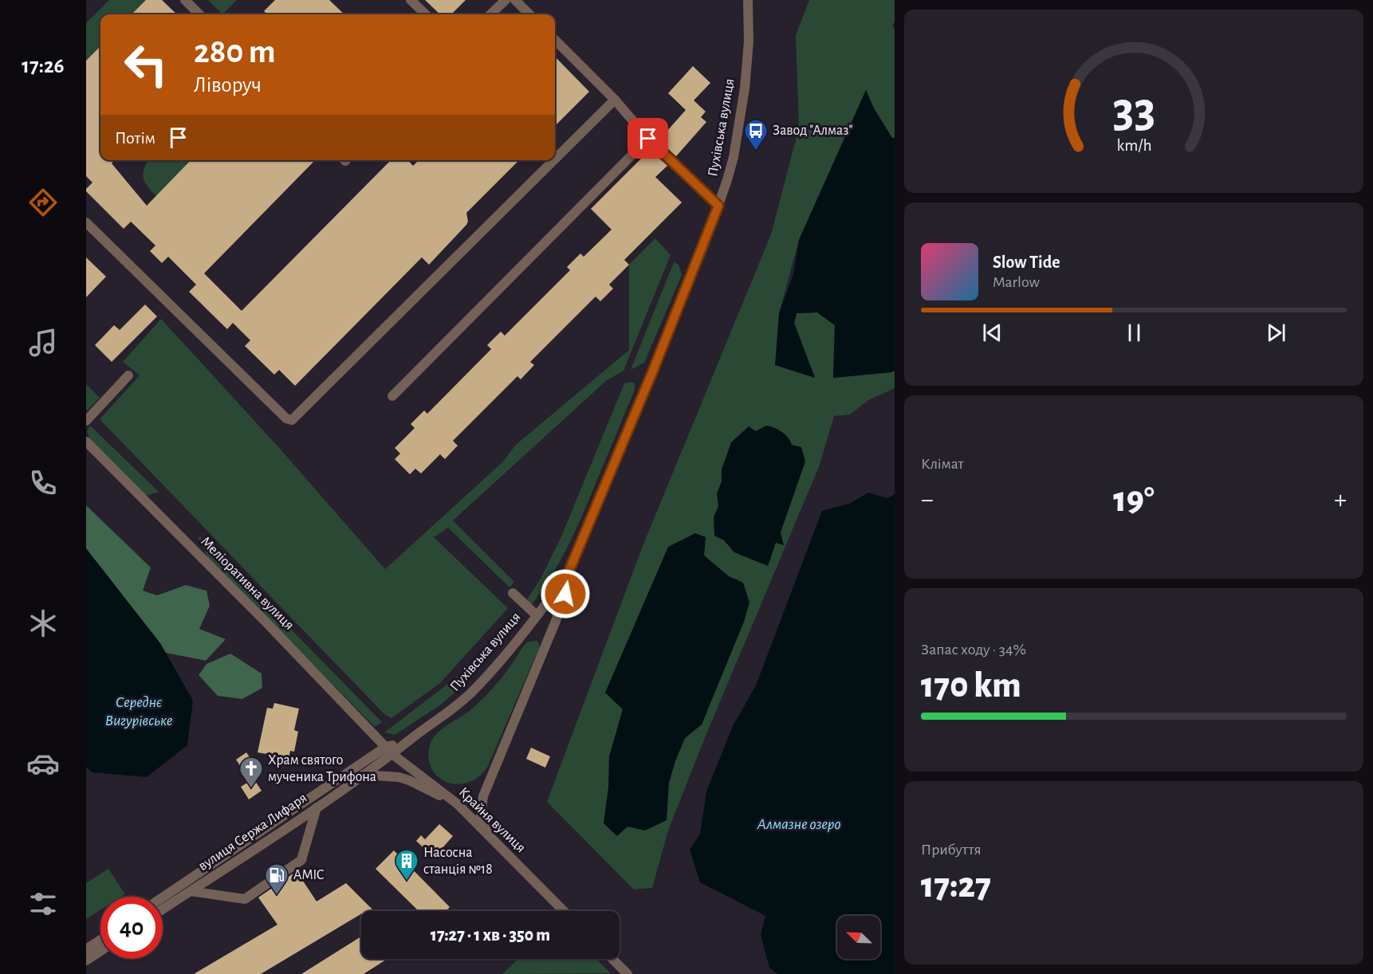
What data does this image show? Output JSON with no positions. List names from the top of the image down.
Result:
{
  "streets": {
    "street": [
      "Пухівська вулиця",
      "Меліоративна вулиця",
      "Крайня вулиця",
      "вулиця Сержа Лифаря"
    ]
  },
  "crossings": [
    ["Пухівська вулиця", "Меліоративна вулиця"],
    ["Пухівська вулиця", "Крайня вулиця"],
    ["Пухівська вулиця", "вулиця Сержа Лифаря"],
    ["Меліоративна вулиця", "Крайня вулиця"],
    ["Меліоративна вулиця", "вулиця Сержа Лифаря"],
    ["Крайня вулиця", "вулиця Сержа Лифаря"]
  ],
  "water": ["Середнє Вигурівське", "Алмазне озеро"],
  "places": {
    "bus stop": ["Завод \"Алмаз\""],
    "church": ["Храм святого мученика Трифона"],
    "building": ["Насосна станція №18"],
    "fuel station": ["AMIC"]
  },
  "north": "top left",
  "page": {
    "tabs": "17:26",
    "turn": ["280 m", "Ліворуч"],
    "then": "Потім",
    "song": ["Slow Tide", "Marlow"],
    "tile": [
      "Клімат",
      ["Запас ходу · 34%", "170 km"],
      ["Прибуття", "17:27"]
    ],
    "heat": ["−", "19°", "+"],
    "limit": "40",
    "trip": "17:27 · 1 хв · 350 m",
    "gauge": ["33", "km/h"]
  }
}
